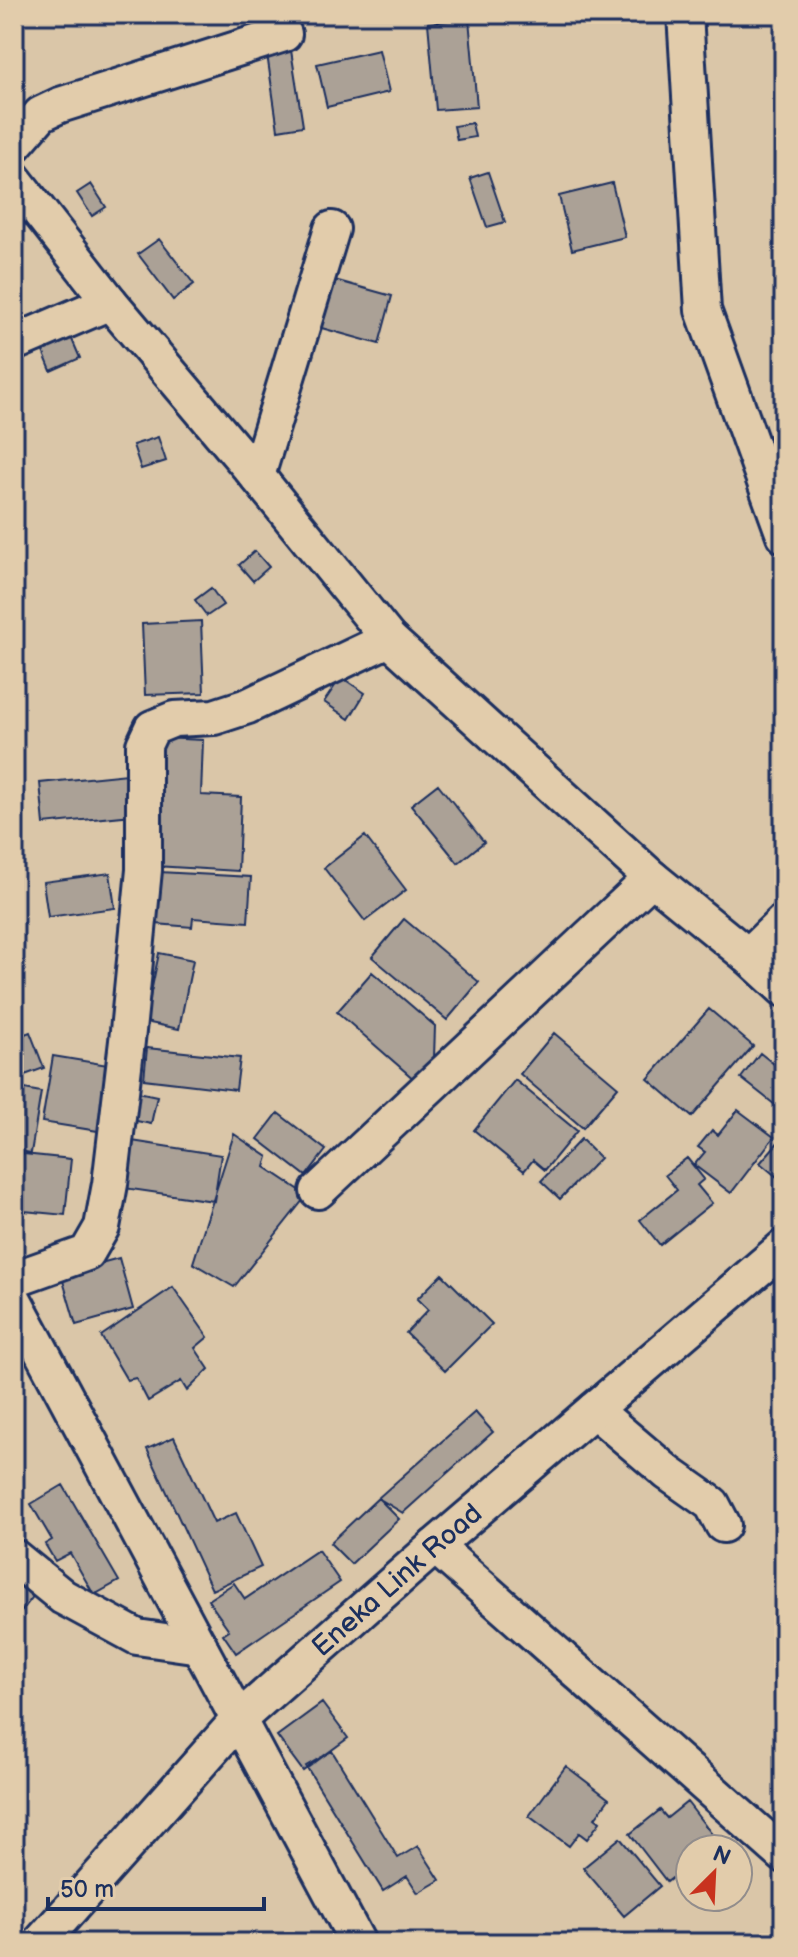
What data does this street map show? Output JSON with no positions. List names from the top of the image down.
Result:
{
  "streets": {
    "street": ["Eneka Link Road"]
  },
  "scale_bar": "50 m",
  "north": "top right"
}
